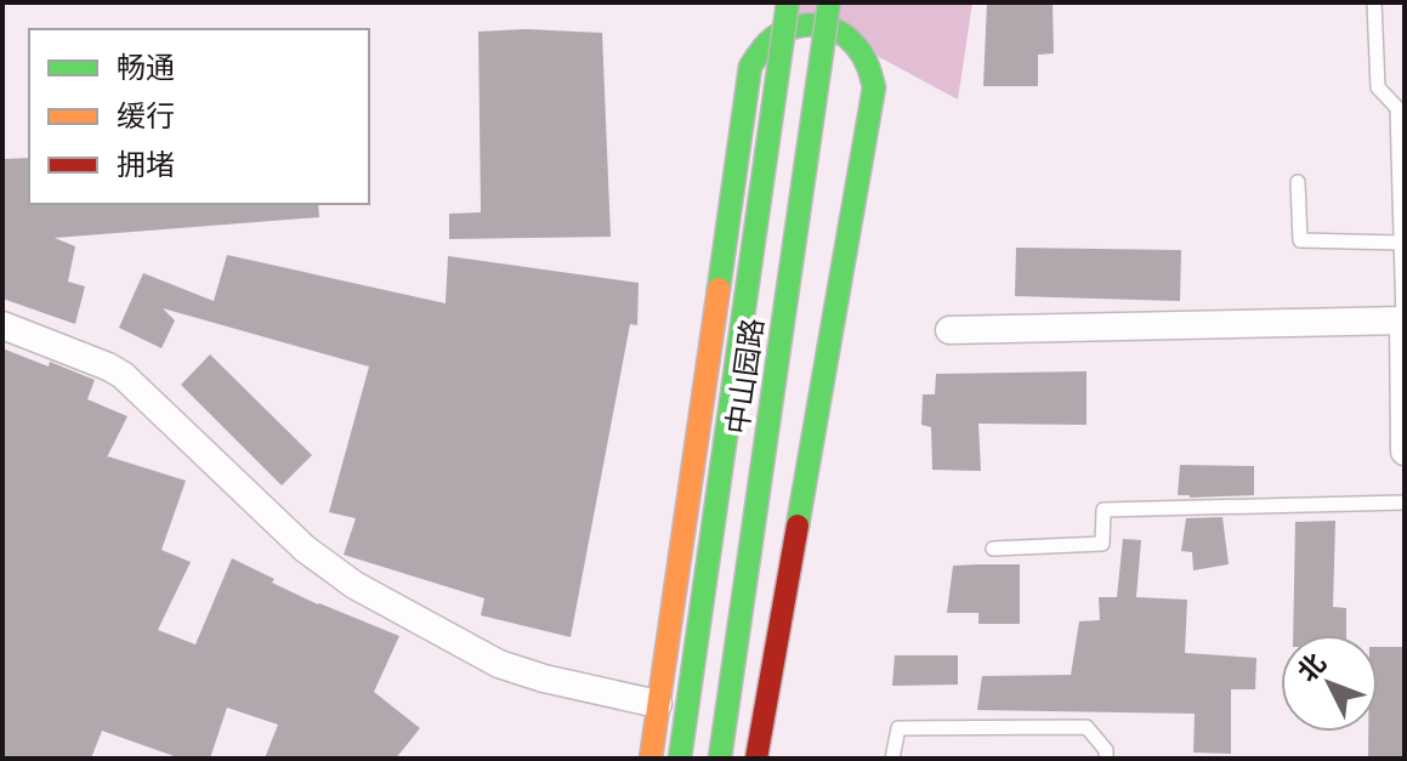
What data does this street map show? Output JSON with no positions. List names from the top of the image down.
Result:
{
  "streets": {
    "main road": ["中山园路"]
  },
  "legend": ["畅通", "缓行", "拥堵"],
  "north": "top left"
}
